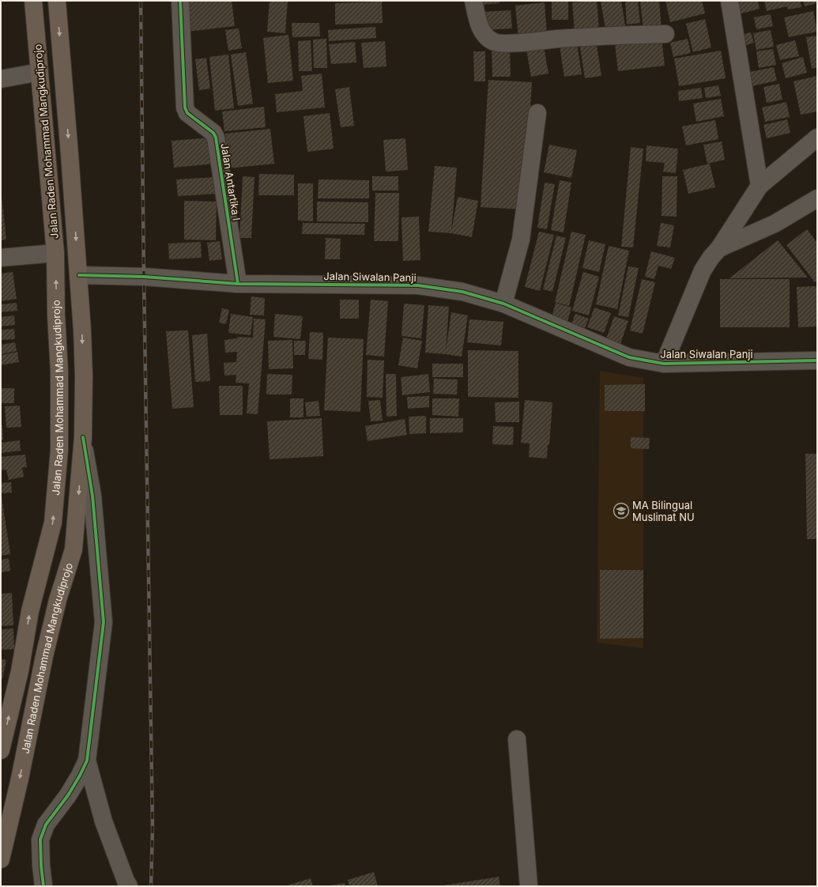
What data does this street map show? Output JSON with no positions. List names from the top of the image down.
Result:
{
  "streets": {
    "highway": ["Jalan Raden Mohammad Mangkudiprojo"],
    "street": ["Jalan Antartika I", "Jalan Siwalan Panji"]
  },
  "crossings": [
    ["Jalan Raden Mohammad Mangkudiprojo", "Jalan Siwalan Panji"],
    ["Jalan Antartika I", "Jalan Siwalan Panji"]
  ],
  "places": {
    "school or university": ["MA Bilingual Muslimat NU"]
  }
}
